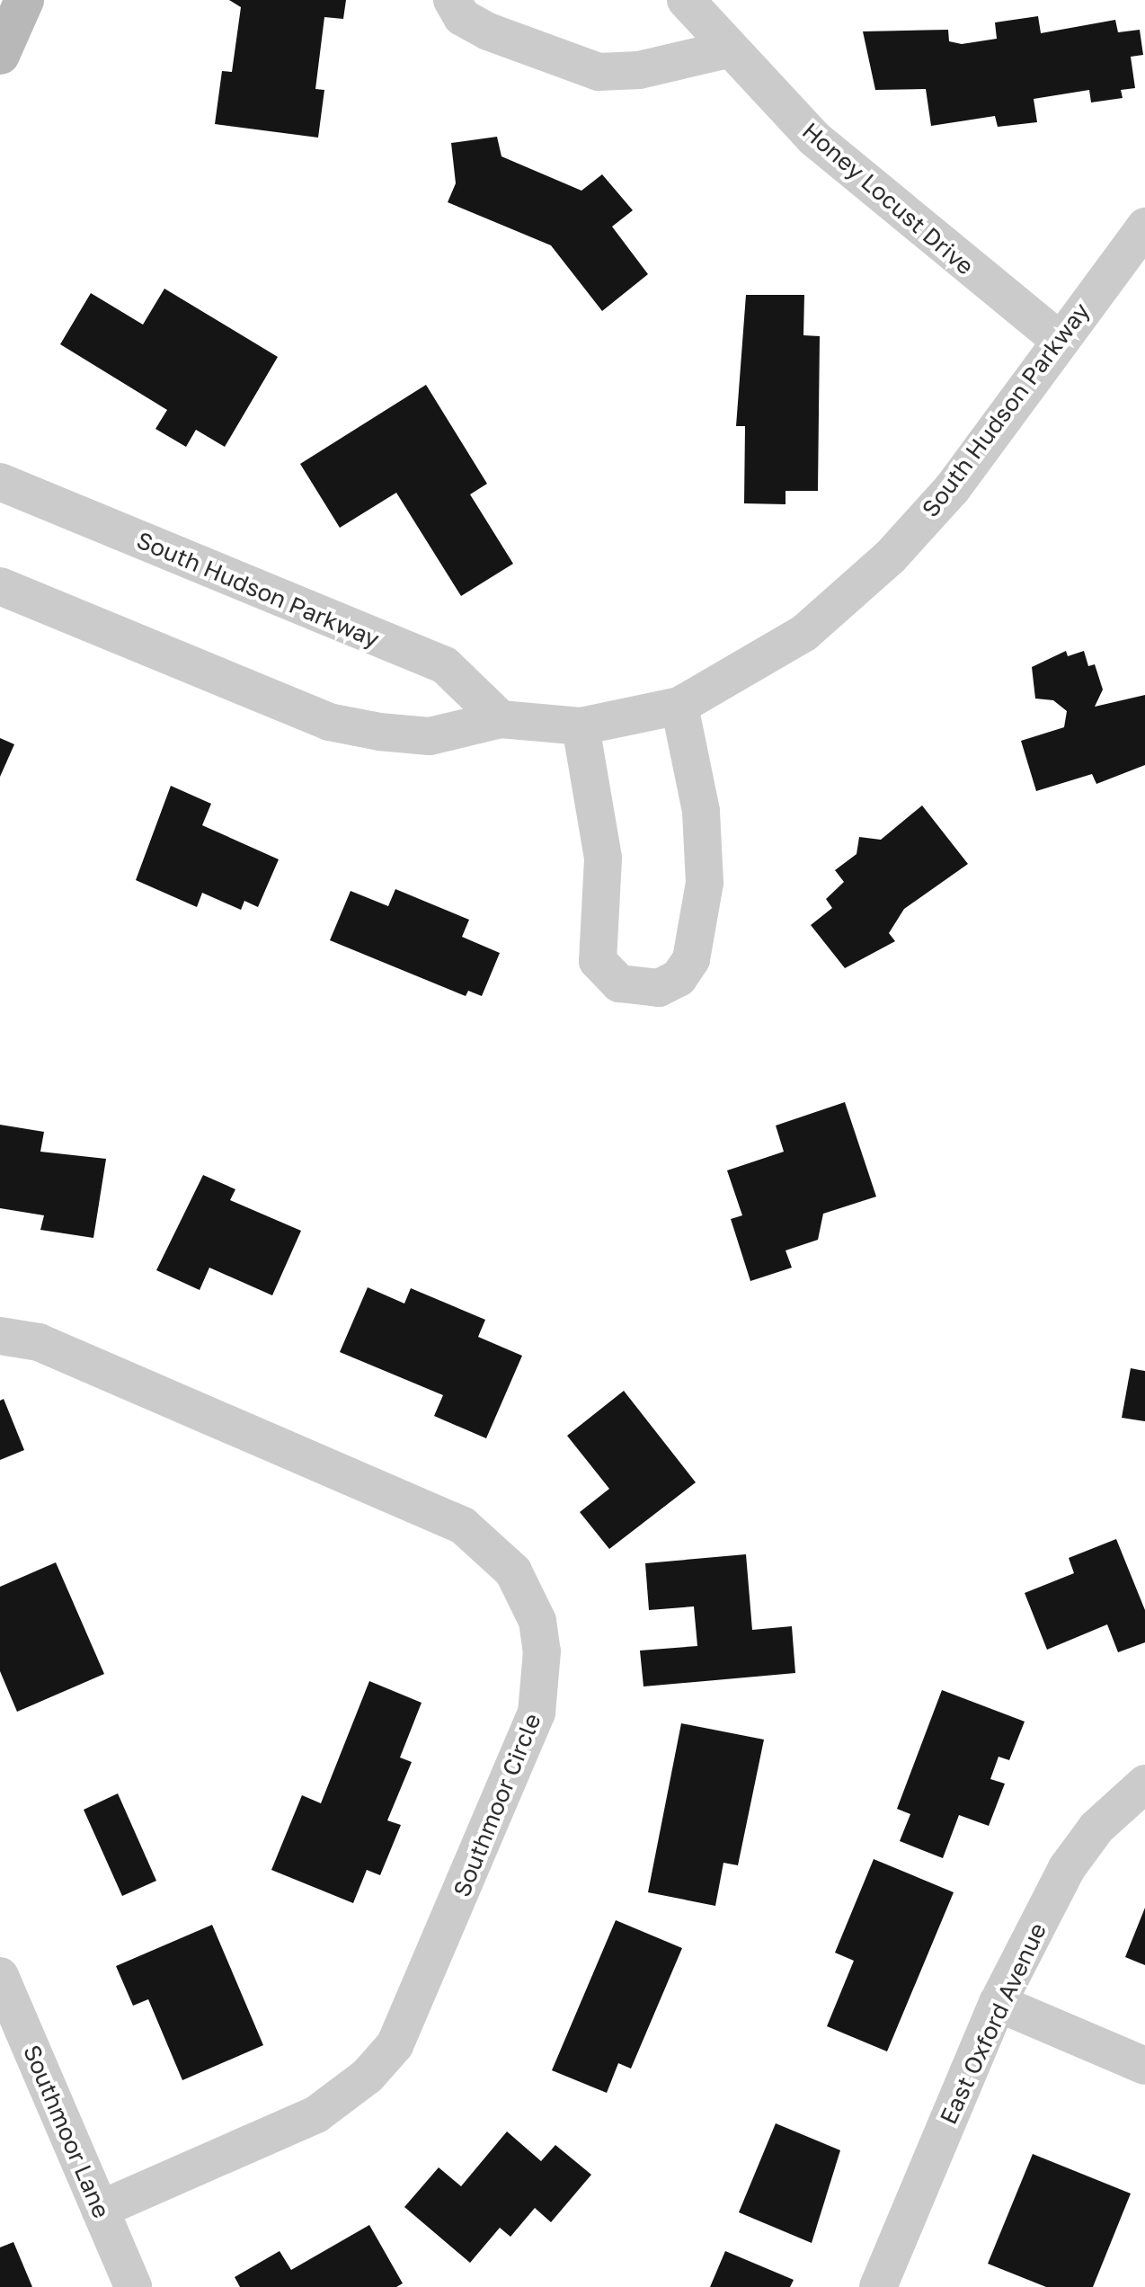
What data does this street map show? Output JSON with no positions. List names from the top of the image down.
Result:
{
  "streets": {
    "street": [
      "Honey Locust Drive",
      "South Hudson Parkway",
      "Southmoor Circle",
      "East Oxford Avenue",
      "Southmoor Lane"
    ]
  },
  "crossings": [
    ["Honey Locust Drive", "South Hudson Parkway"],
    ["Southmoor Circle", "Southmoor Lane"]
  ]
}
